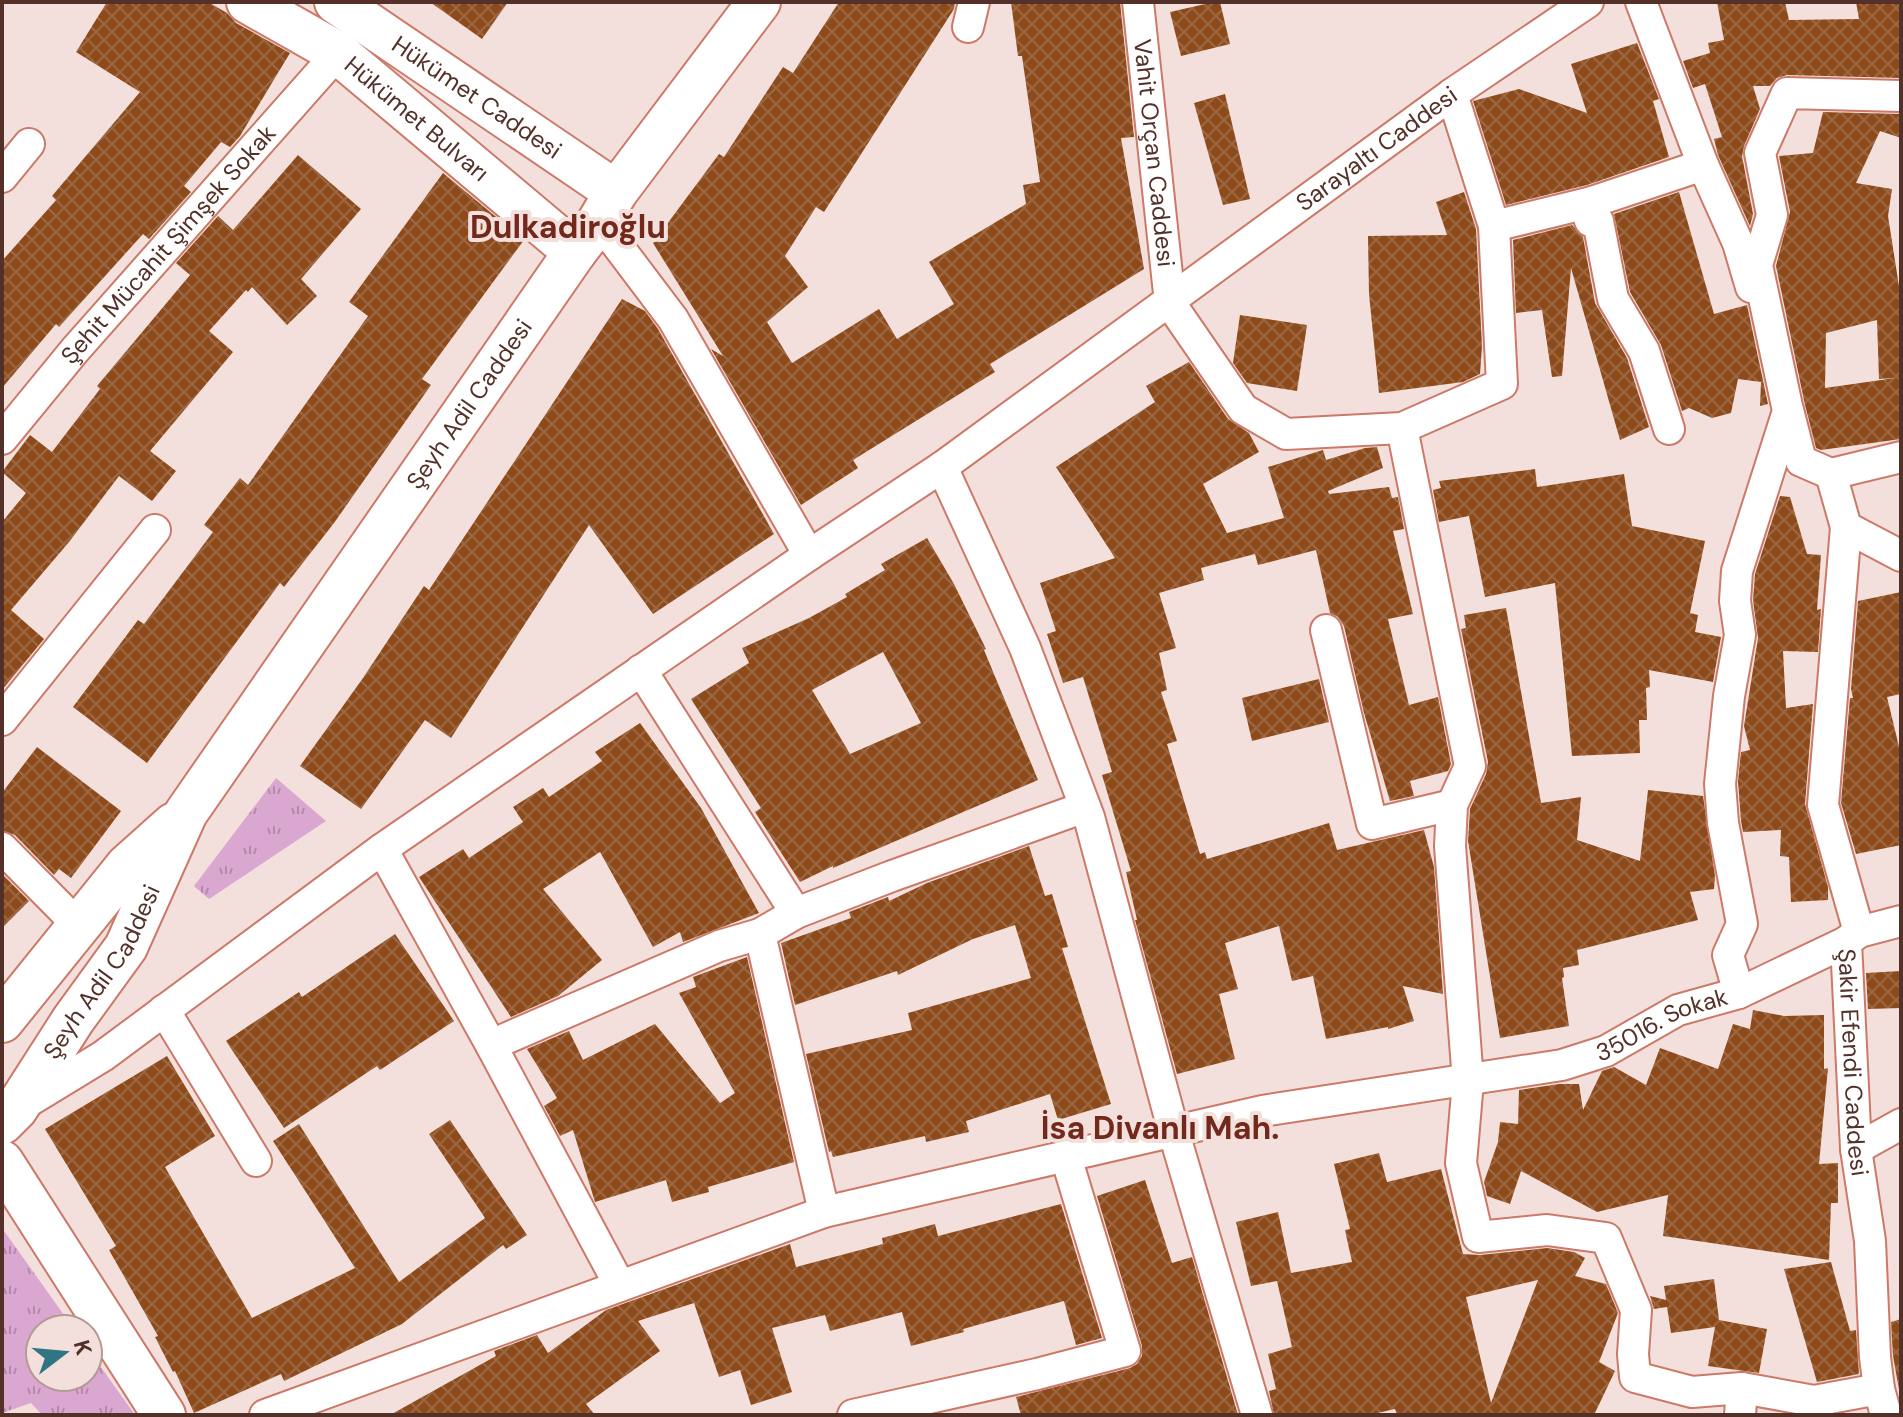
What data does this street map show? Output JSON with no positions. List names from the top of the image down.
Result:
{
  "streets": {
    "main road": ["Hükümet Caddesi", "Hükümet Bulvarı", "Şeyh Adil Caddesi"],
    "street": [
      "Sarayaltı Caddesi",
      "Vahit Orçan Caddesi",
      "Şehit Mücahit Şimşek Sokak",
      "35016. Sokak",
      "Şakir Efendi Caddesi"
    ]
  },
  "crossings": [
    ["Hükümet Caddesi", "Hükümet Bulvarı"],
    ["Hükümet Caddesi", "Şeyh Adil Caddesi"],
    ["Hükümet Bulvarı", "Şehit Mücahit Şimşek Sokak"],
    ["Hükümet Bulvarı", "Şeyh Adil Caddesi"],
    ["Sarayaltı Caddesi", "Vahit Orçan Caddesi"],
    ["Sarayaltı Caddesi", "Şeyh Adil Caddesi"],
    ["35016. Sokak", "Şakir Efendi Caddesi"]
  ],
  "districts": ["Dulkadiroğlu", "İsa Divanlı Mah."],
  "north": "right"
}
